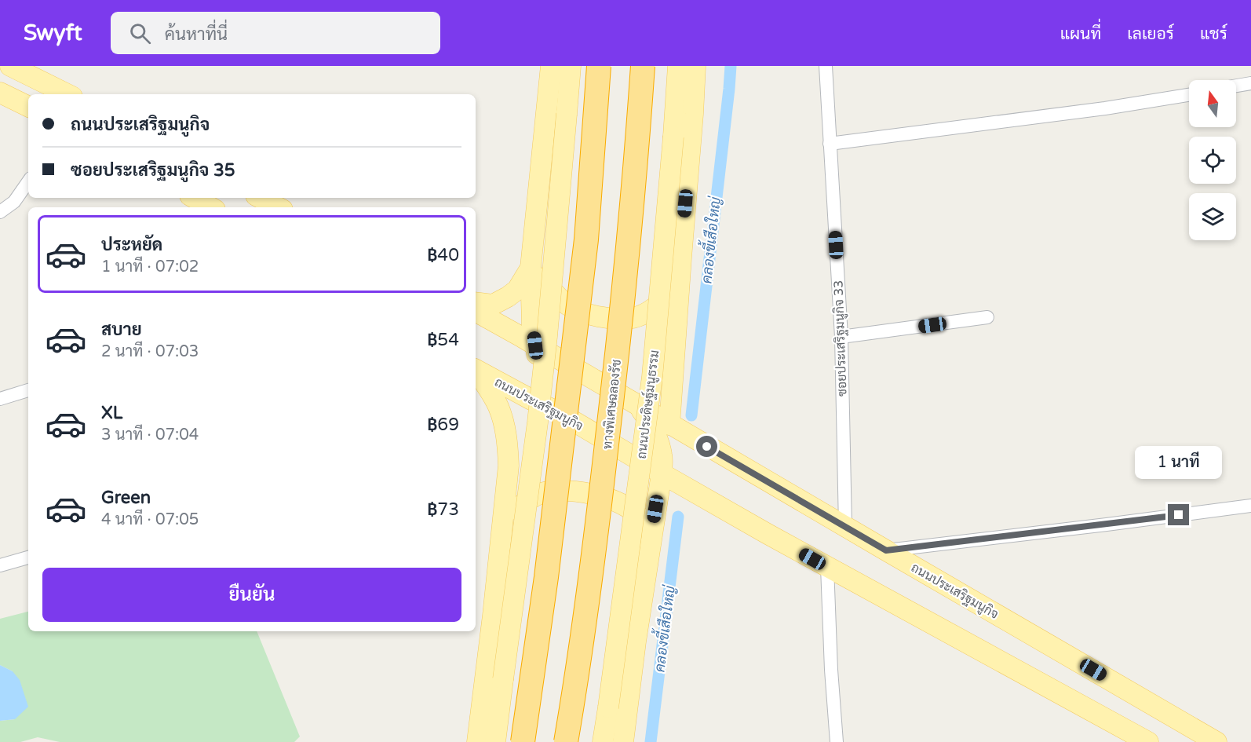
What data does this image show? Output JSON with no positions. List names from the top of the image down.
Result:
{
  "streets": {
    "highway": ["ทางพิเศษฉลองรัช"],
    "main road": ["ถนนประเสริฐมนูกิจ", "ถนนประดิษฐ์มนูธรรม"],
    "street": ["ซอยประเสริฐมนูกิจ 33"]
  },
  "crossings": [
    ["ซอยประเสริฐมนูกิจ 33", "ถนนประเสริฐมนูกิจ"]
  ],
  "water": ["คลองขี้เสือใหญ่"],
  "north": "top",
  "page": {
    "header": "Swyft",
    "search": "ค้นหาที่นี่",
    "nav": ["แผนที่", "เลเยอร์", "แชร์"],
    "banner": ["ถนนประเสริฐมนูกิจ", "ซอยประเสริฐมนูกิจ 35"],
    "list": [
      {
        "name": "ประหยัด",
        "note": "1 นาที · 07:02",
        "value": "฿40"
      },
      {
        "name": "สบาย",
        "note": "2 นาที · 07:03",
        "value": "฿54"
      },
      {
        "name": "XL",
        "note": "3 นาที · 07:04",
        "value": "฿69"
      },
      {
        "name": "Green",
        "note": "4 นาที · 07:05",
        "value": "฿73"
      }
    ],
    "bubble": "1 นาที",
    "buttons": "ยืนยัน"
  }
}
